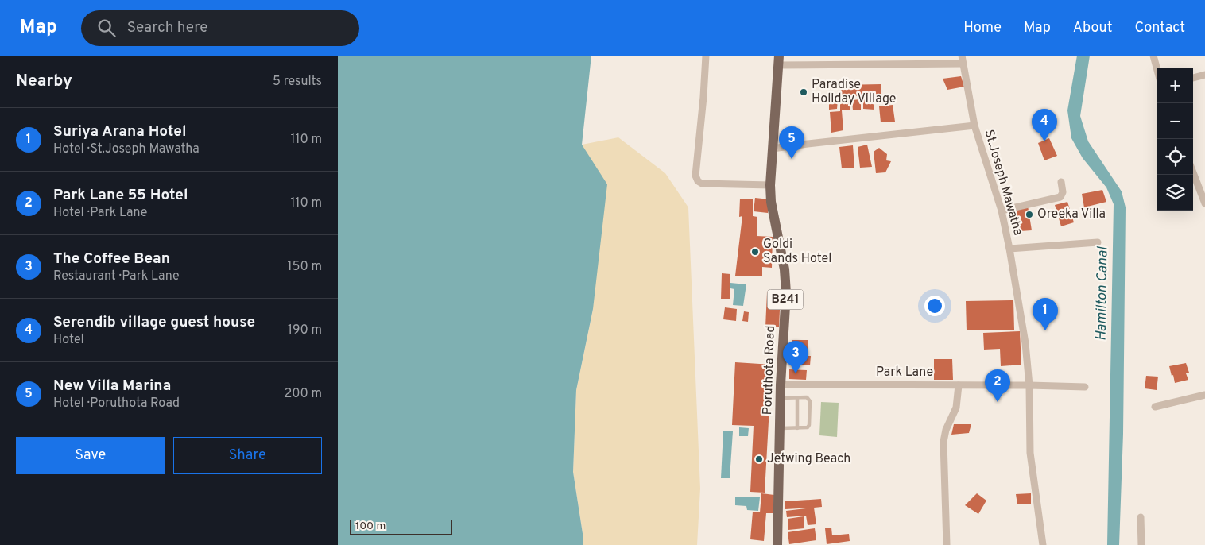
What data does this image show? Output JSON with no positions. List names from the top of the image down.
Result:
{
  "streets": {
    "main road": ["B241", "Poruthota Road"],
    "street": ["St.Joseph Mawatha", "Park Lane"]
  },
  "crossings": [
    ["St.Joseph Mawatha", "Park Lane"],
    ["Poruthota Road", "Park Lane"]
  ],
  "water": ["Hamilton Canal"],
  "places": [
    "Paradise Holiday Village",
    "Oreeka Villa",
    "Goldi Sands Hotel",
    "Jetwing Beach"
  ],
  "scale_bar": "100 m",
  "page": {
    "header": "Map",
    "search": "Search here",
    "nav": [
      "Home",
      "Map",
      "About",
      "Contact"
    ],
    "heading": ["Nearby", "5 results"],
    "map_buttons": ["+", "−"],
    "list": [
      {
        "mark": "1",
        "name": "Suriya Arana Hotel",
        "note": "Hotel · St.Joseph Mawatha",
        "value": "110 m"
      },
      {
        "mark": "2",
        "name": "Park Lane 55 Hotel",
        "note": "Hotel · Park Lane",
        "value": "110 m"
      },
      {
        "mark": "3",
        "name": "The Coffee Bean",
        "note": "Restaurant · Park Lane",
        "value": "150 m"
      },
      {
        "mark": "4",
        "name": "Serendib village guest house",
        "note": "Hotel",
        "value": "190 m"
      },
      {
        "mark": "5",
        "name": "New Villa Marina",
        "note": "Hotel · Poruthota Road",
        "value": "200 m"
      }
    ],
    "pins": [
      "4",
      "5",
      "1",
      "3",
      "2"
    ],
    "buttons": ["Save", "Share"],
    "scale": "100 m"
  }
}
